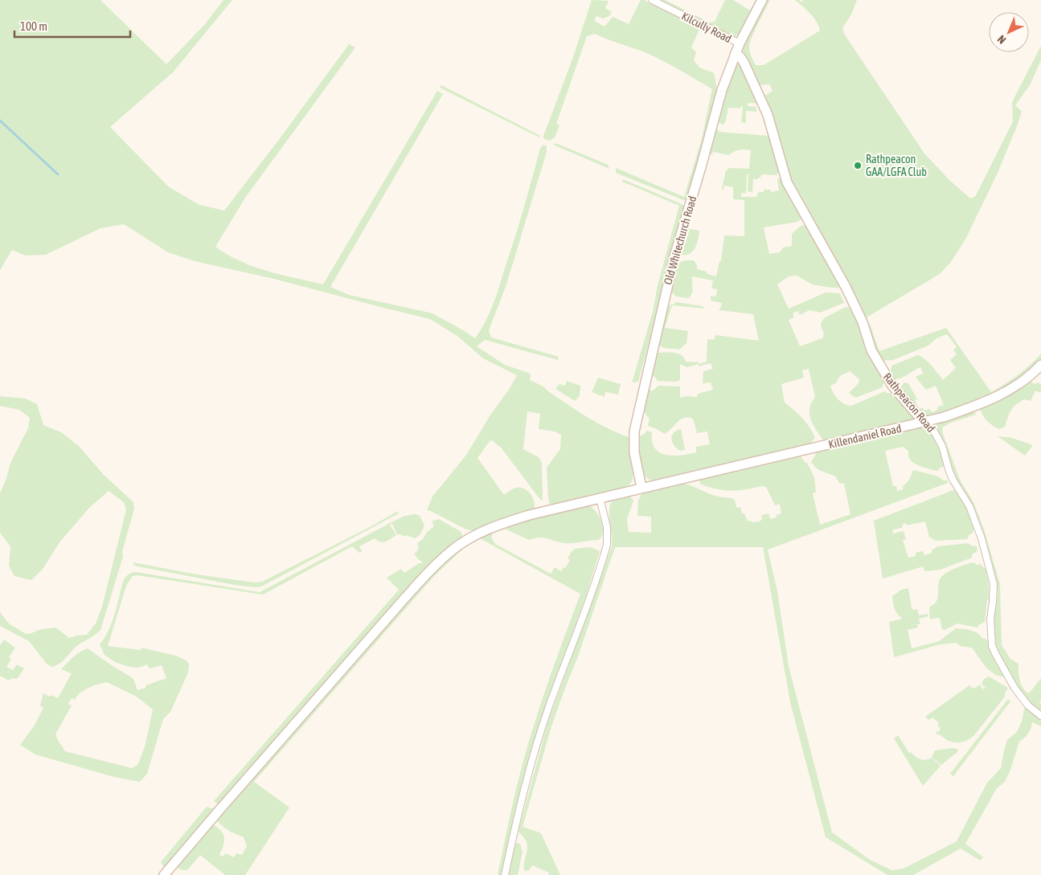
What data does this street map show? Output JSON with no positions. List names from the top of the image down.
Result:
{
  "streets": {
    "street": [
      "Kilcully Road",
      "Old Whitechurch Road",
      "Rathpeacon Road",
      "Killendaniel Road"
    ]
  },
  "crossings": [
    ["Kilcully Road", "Old Whitechurch Road"],
    ["Old Whitechurch Road", "Rathpeacon Road"],
    ["Old Whitechurch Road", "Killendaniel Road"],
    ["Rathpeacon Road", "Killendaniel Road"]
  ],
  "places": ["Rathpeacon GAA/LGFA Club"],
  "scale_bar": "100 m",
  "north": "bottom left"
}
